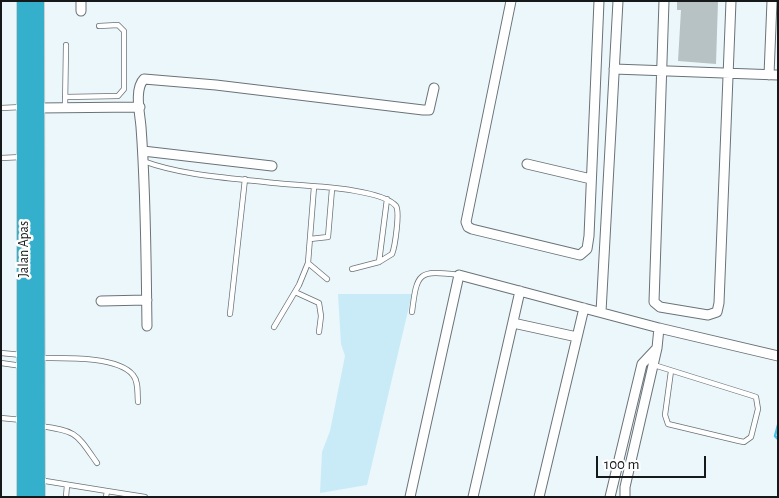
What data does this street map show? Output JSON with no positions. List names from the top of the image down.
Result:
{
  "streets": {
    "highway": ["Jalan Apas"]
  },
  "scale_bar": "100 m"
}
